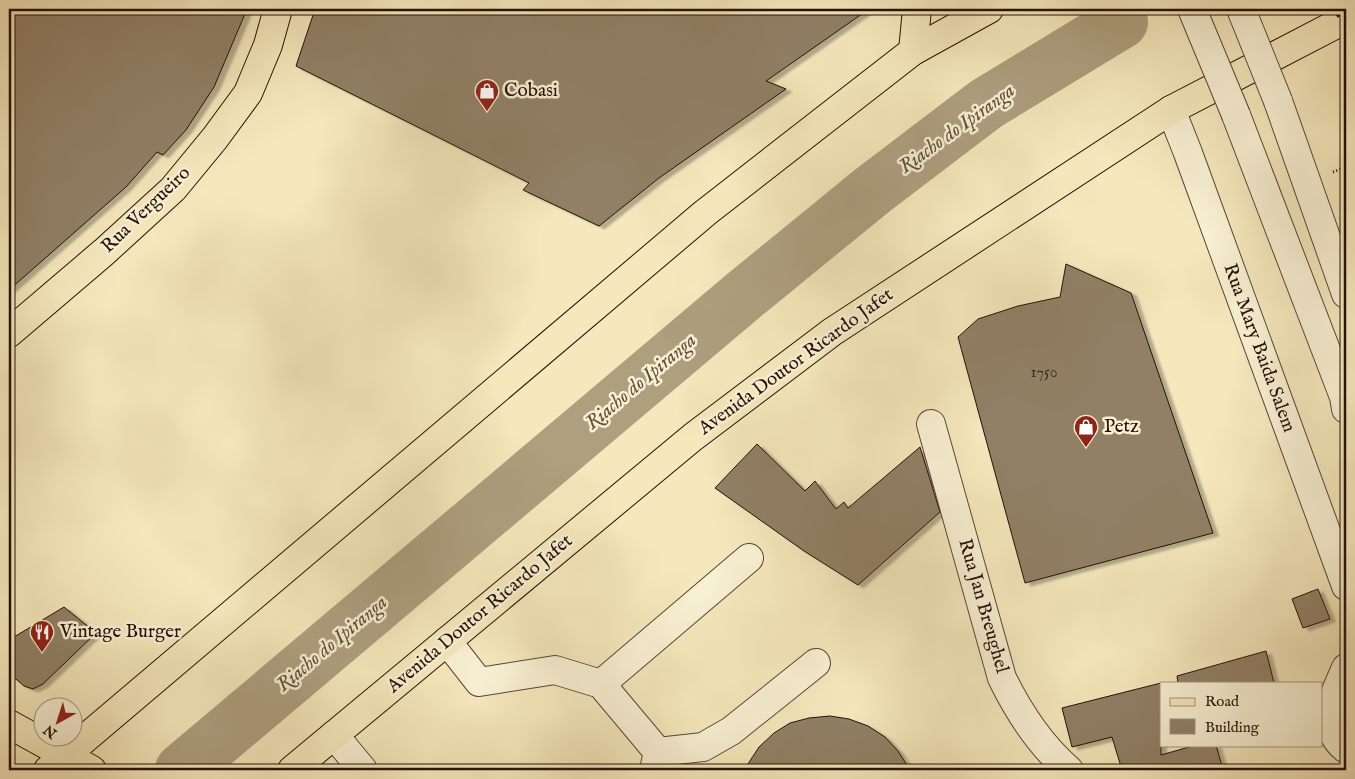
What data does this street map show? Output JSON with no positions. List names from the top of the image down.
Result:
{
  "streets": {
    "main road": ["Rua Vergueiro", "Avenida Doutor Ricardo Jafet"],
    "street": ["Rua Mary Baida Salem", "Rua Jan Breughel"]
  },
  "crossings": [
    ["Rua Mary Baida Salem", "Avenida Doutor Ricardo Jafet"]
  ],
  "water": ["Riacho do Ipiranga"],
  "places": {
    "shop": ["Cobasi", "Petz"],
    "restaurant": ["Vintage Burger"]
  },
  "house_numbers": ["1750"],
  "legend": ["Road", "Building"],
  "north": "bottom left"
}
